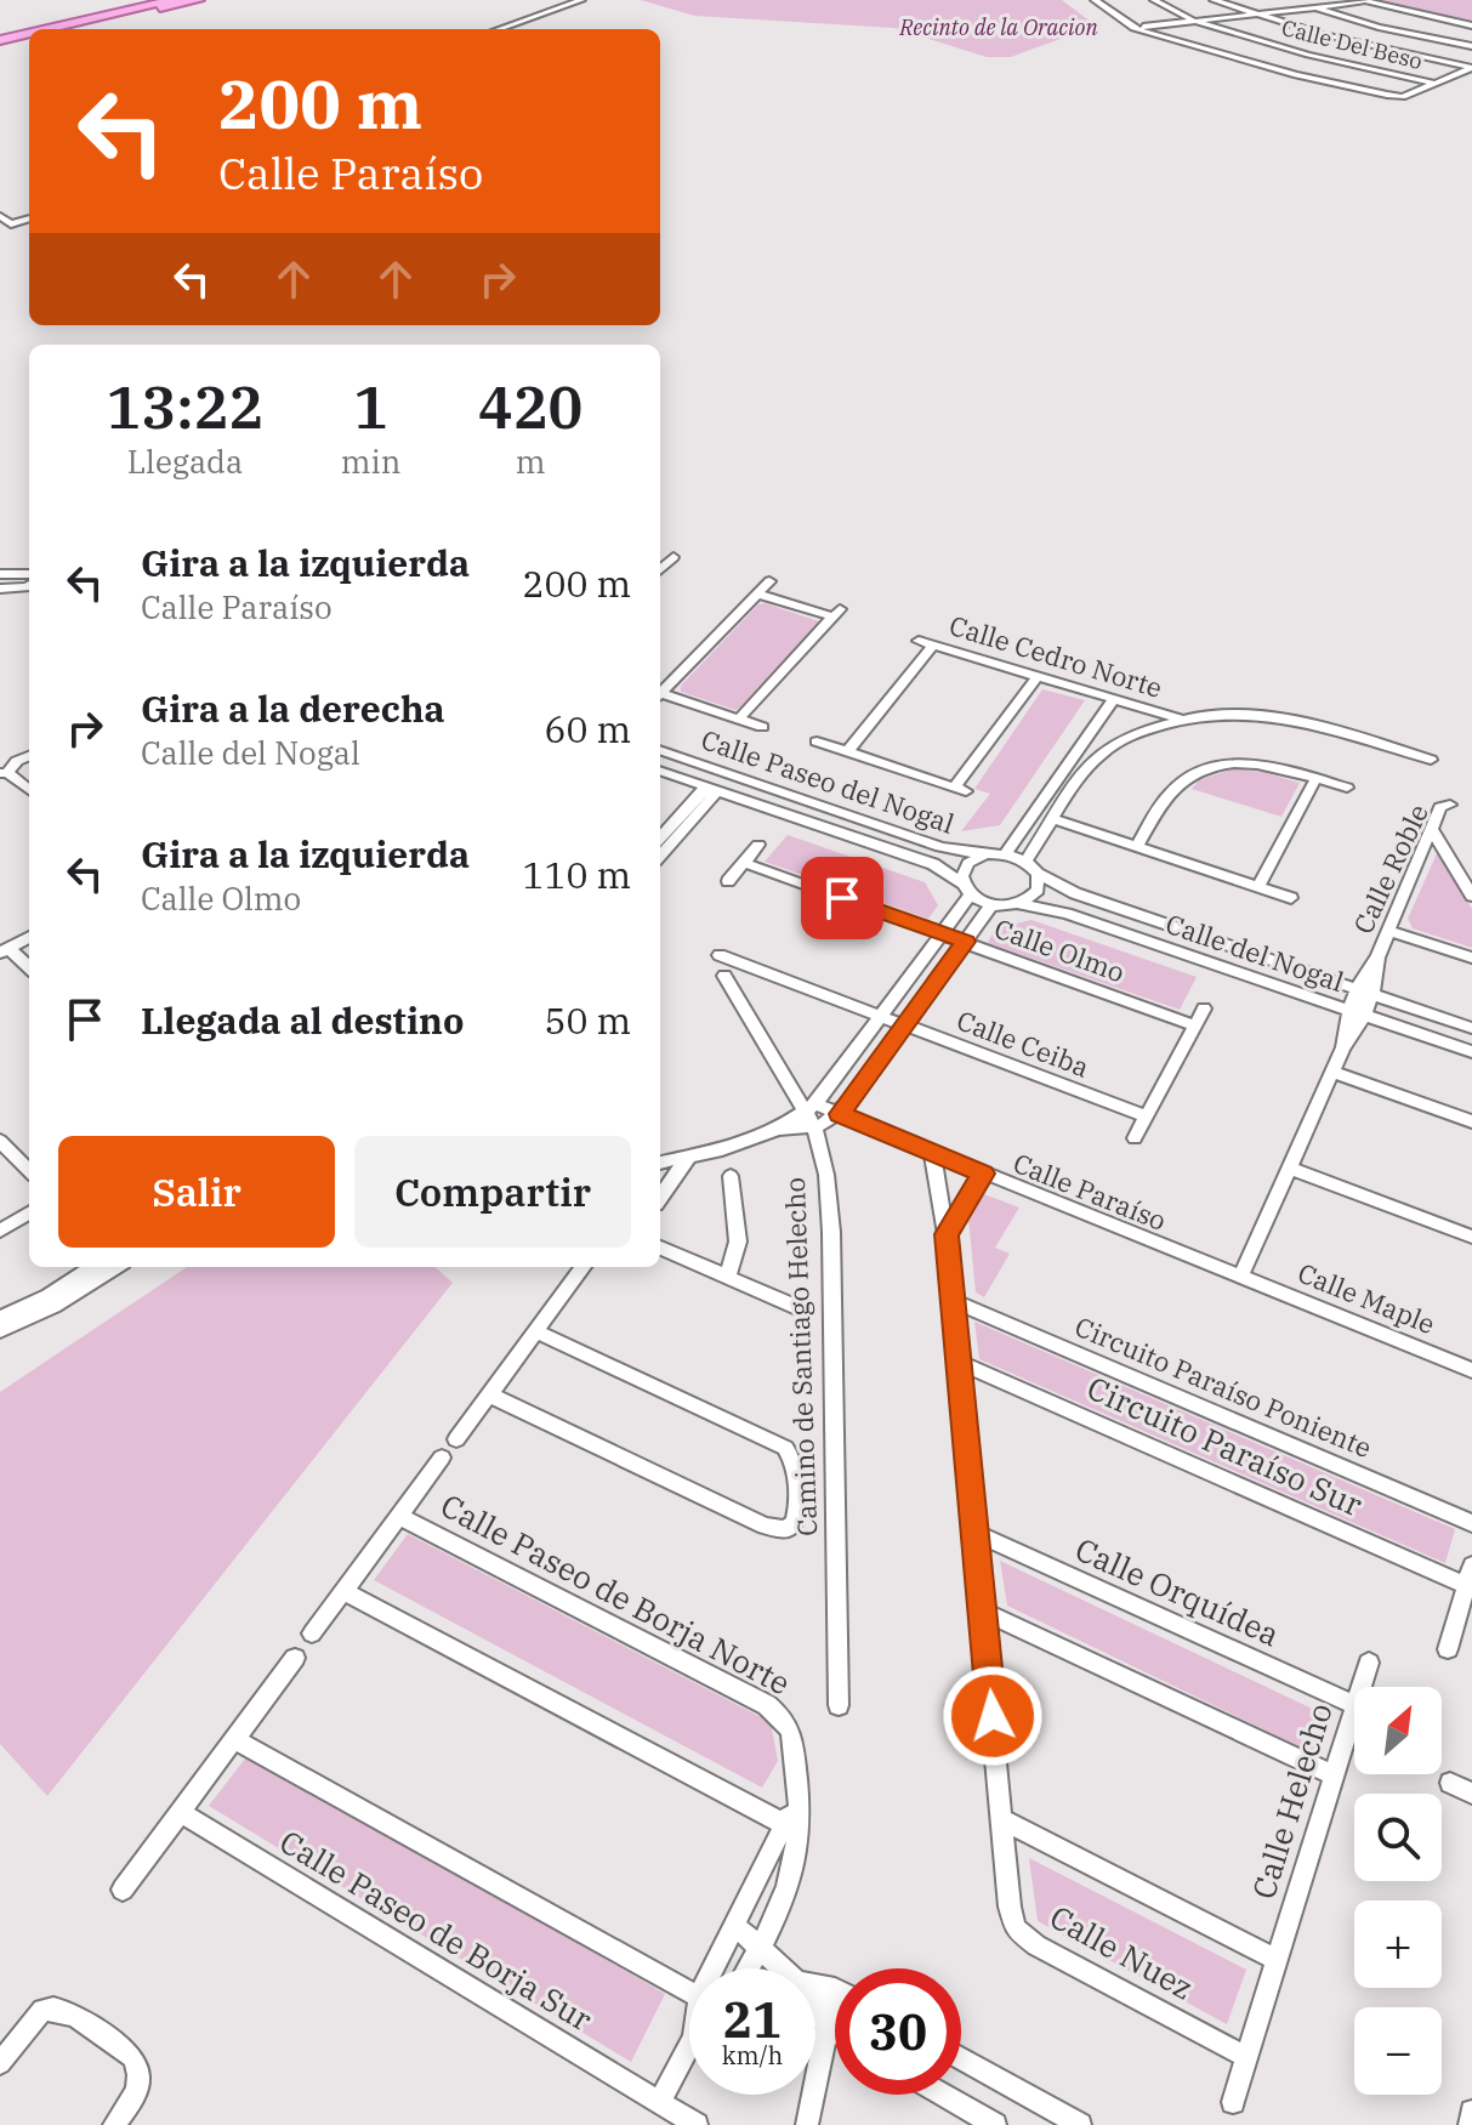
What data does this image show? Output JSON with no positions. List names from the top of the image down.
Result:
{
  "streets": {
    "street": [
      "Calle Del Beso",
      "Calle Cedro Norte",
      "Calle Paseo del Nogal",
      "Calle Roble",
      "Calle Olmo",
      "Calle del Nogal",
      "Calle Ceiba",
      "Calle Paraíso",
      "Calle Maple",
      "Camino de Santiago Helecho",
      "Circuito Paraíso Poniente",
      "Circuito Paraíso Sur",
      "Calle Orquídea",
      "Calle Paseo de Borja Norte",
      "Calle Helecho",
      "Calle Paseo de Borja Sur",
      "Calle Nuez"
    ]
  },
  "crossings": [
    ["Calle Paseo del Nogal", "Calle del Nogal"],
    ["Calle Roble", "Calle del Nogal"],
    ["Calle Roble", "Calle Paraíso"],
    ["Calle Roble", "Calle Maple"],
    ["Calle Paraíso", "Calle Maple"],
    ["Calle Paraíso", "Camino de Santiago Helecho"],
    ["Calle Paraíso", "Calle Nuez"],
    ["Circuito Paraíso Poniente", "Calle Nuez"],
    ["Circuito Paraíso Sur", "Calle Nuez"],
    ["Calle Orquídea", "Calle Nuez"],
    ["Calle Helecho", "Calle Nuez"]
  ],
  "parks": ["Recinto de la Oracion"],
  "north": "top right",
  "page": {
    "turn": ["200 m", "Calle Paraíso"],
    "eta": [
      "13:22",
      "Llegada",
      "1",
      "min",
      "420",
      "m"
    ],
    "list": [
      {
        "name": "Gira a la izquierda",
        "note": "Calle Paraíso",
        "value": "200 m"
      },
      {
        "name": "Gira a la derecha",
        "note": "Calle del Nogal",
        "value": "60 m"
      },
      {
        "name": "Gira a la izquierda",
        "note": "Calle Olmo",
        "value": "110 m"
      },
      {
        "name": "Llegada al destino",
        "value": "50 m"
      }
    ],
    "buttons": ["Salir", "Compartir"],
    "map_buttons": ["+", "−"],
    "speed": "21 km/h",
    "limit": "30"
  }
}
